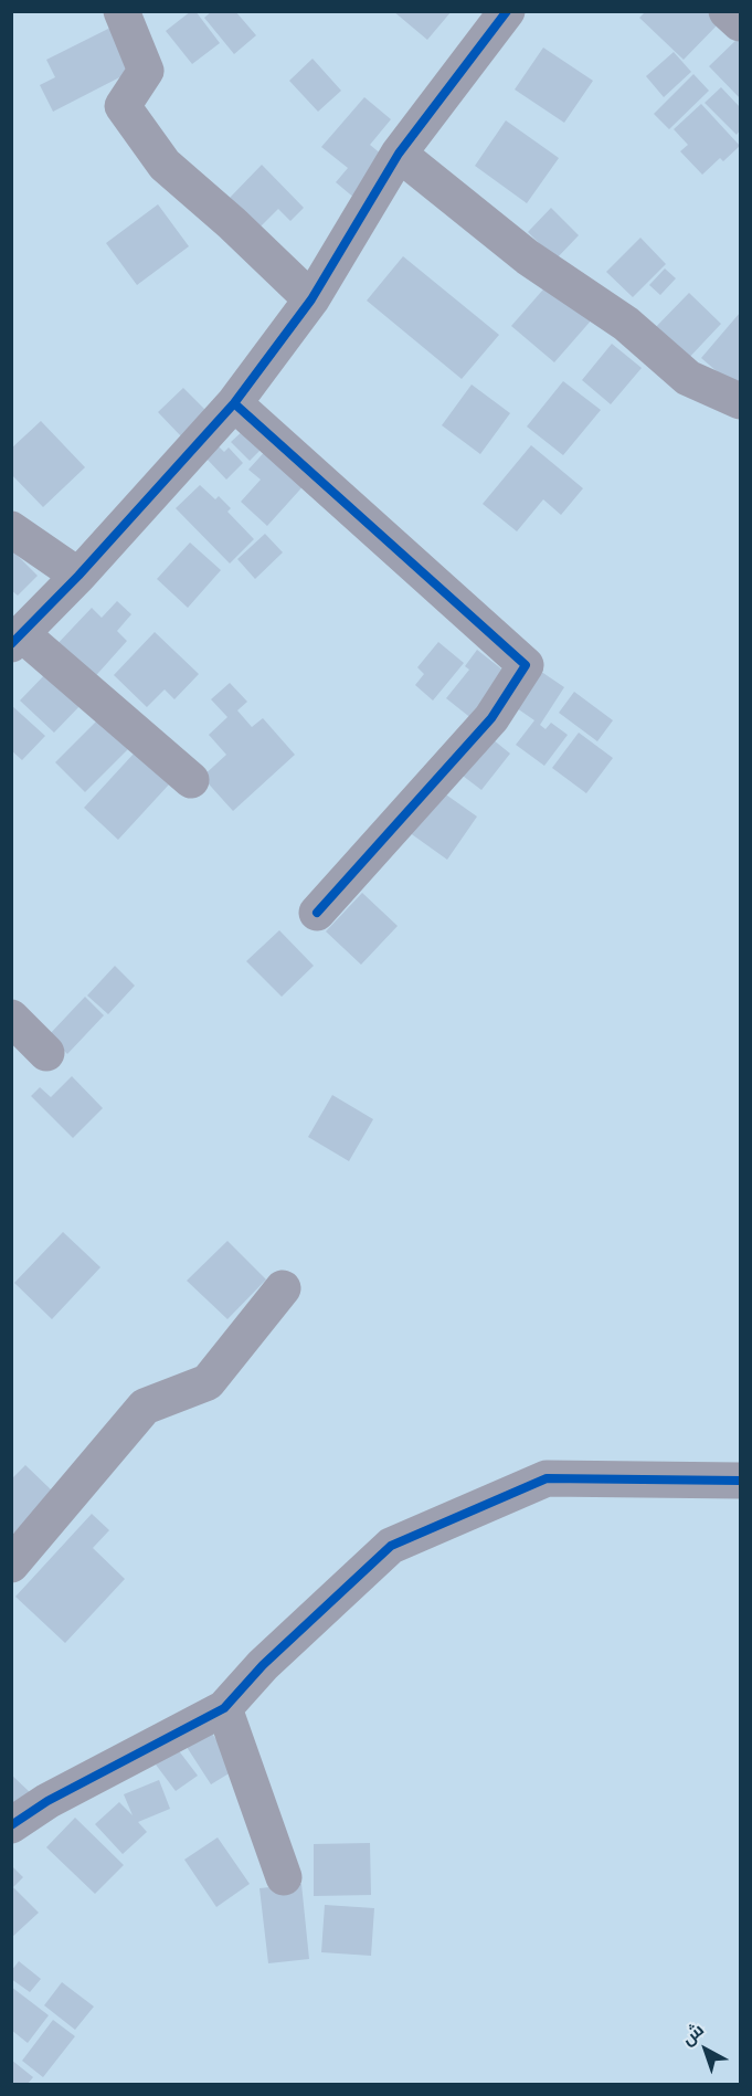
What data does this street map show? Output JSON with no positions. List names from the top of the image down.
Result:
{
  "north": "top left"
}
